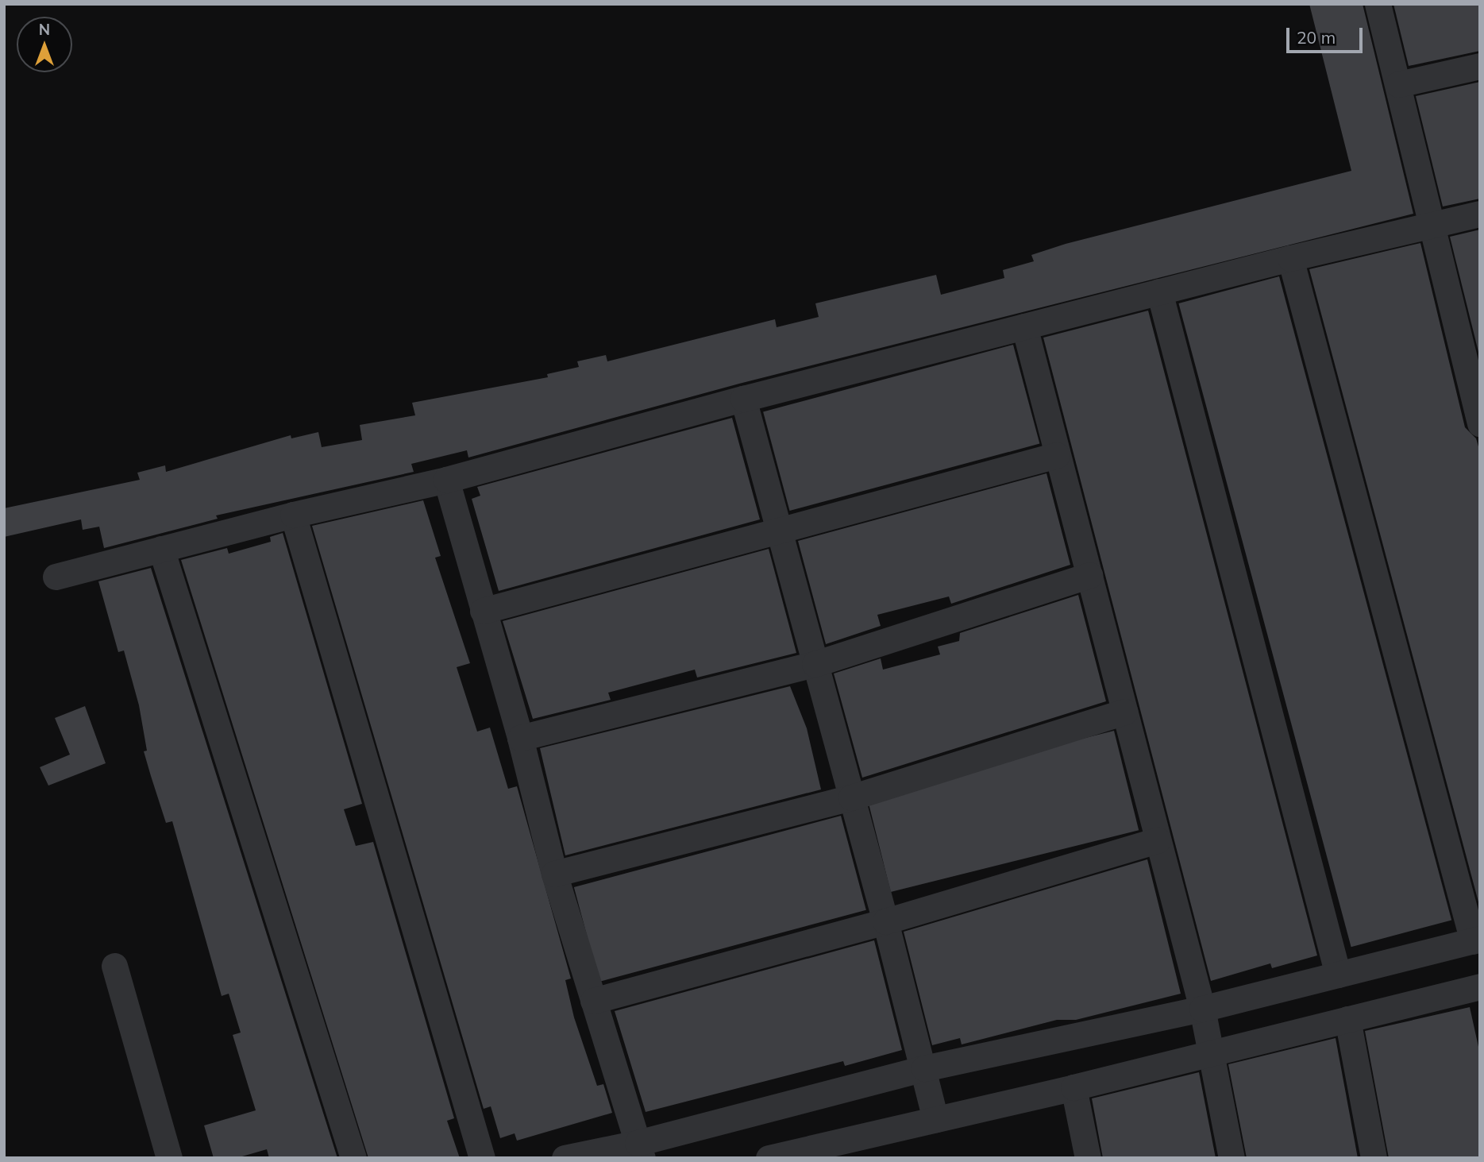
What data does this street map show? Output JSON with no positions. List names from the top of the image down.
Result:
{
  "scale_bar": "20 m",
  "north": "top"
}
